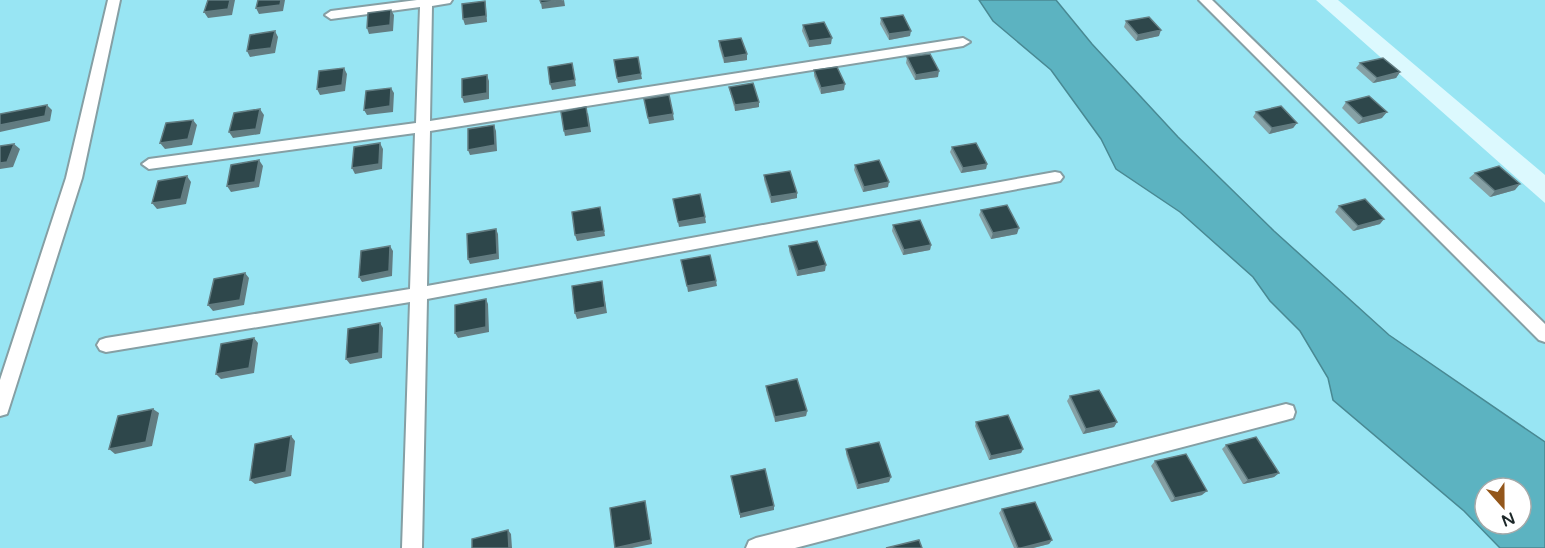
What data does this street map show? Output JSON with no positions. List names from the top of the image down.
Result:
{
  "north": "bottom"
}
